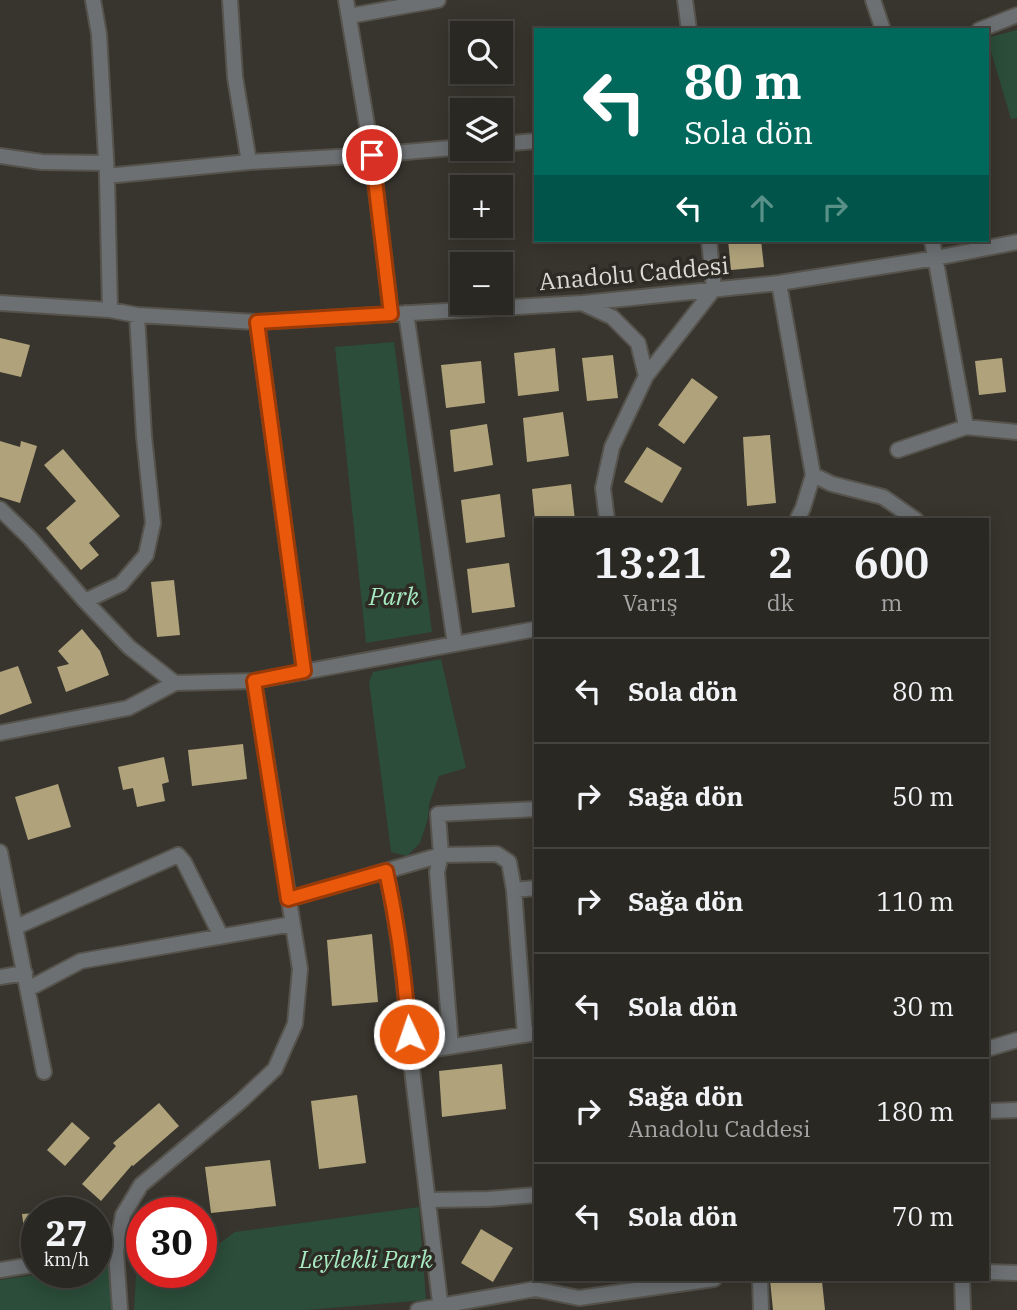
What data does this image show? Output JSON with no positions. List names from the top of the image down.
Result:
{
  "streets": {
    "street": ["Anadolu Caddesi"]
  },
  "parks": ["Park", "Leylekli Park"],
  "page": {
    "map_buttons": ["+", "−"],
    "turn": ["80 m", "Sola dön"],
    "eta": [
      "13:21",
      "Varış",
      "2",
      "dk",
      "600",
      "m"
    ],
    "list": [
      {
        "name": "Sola dön",
        "value": "80 m"
      },
      {
        "name": "Sağa dön",
        "value": "50 m"
      },
      {
        "name": "Sağa dön",
        "value": "110 m"
      },
      {
        "name": "Sola dön",
        "value": "30 m"
      },
      {
        "name": "Sağa dön",
        "note": "Anadolu Caddesi",
        "value": "180 m"
      },
      {
        "name": "Sola dön",
        "value": "70 m"
      }
    ],
    "speed": "27 km/h",
    "limit": "30"
  }
}
